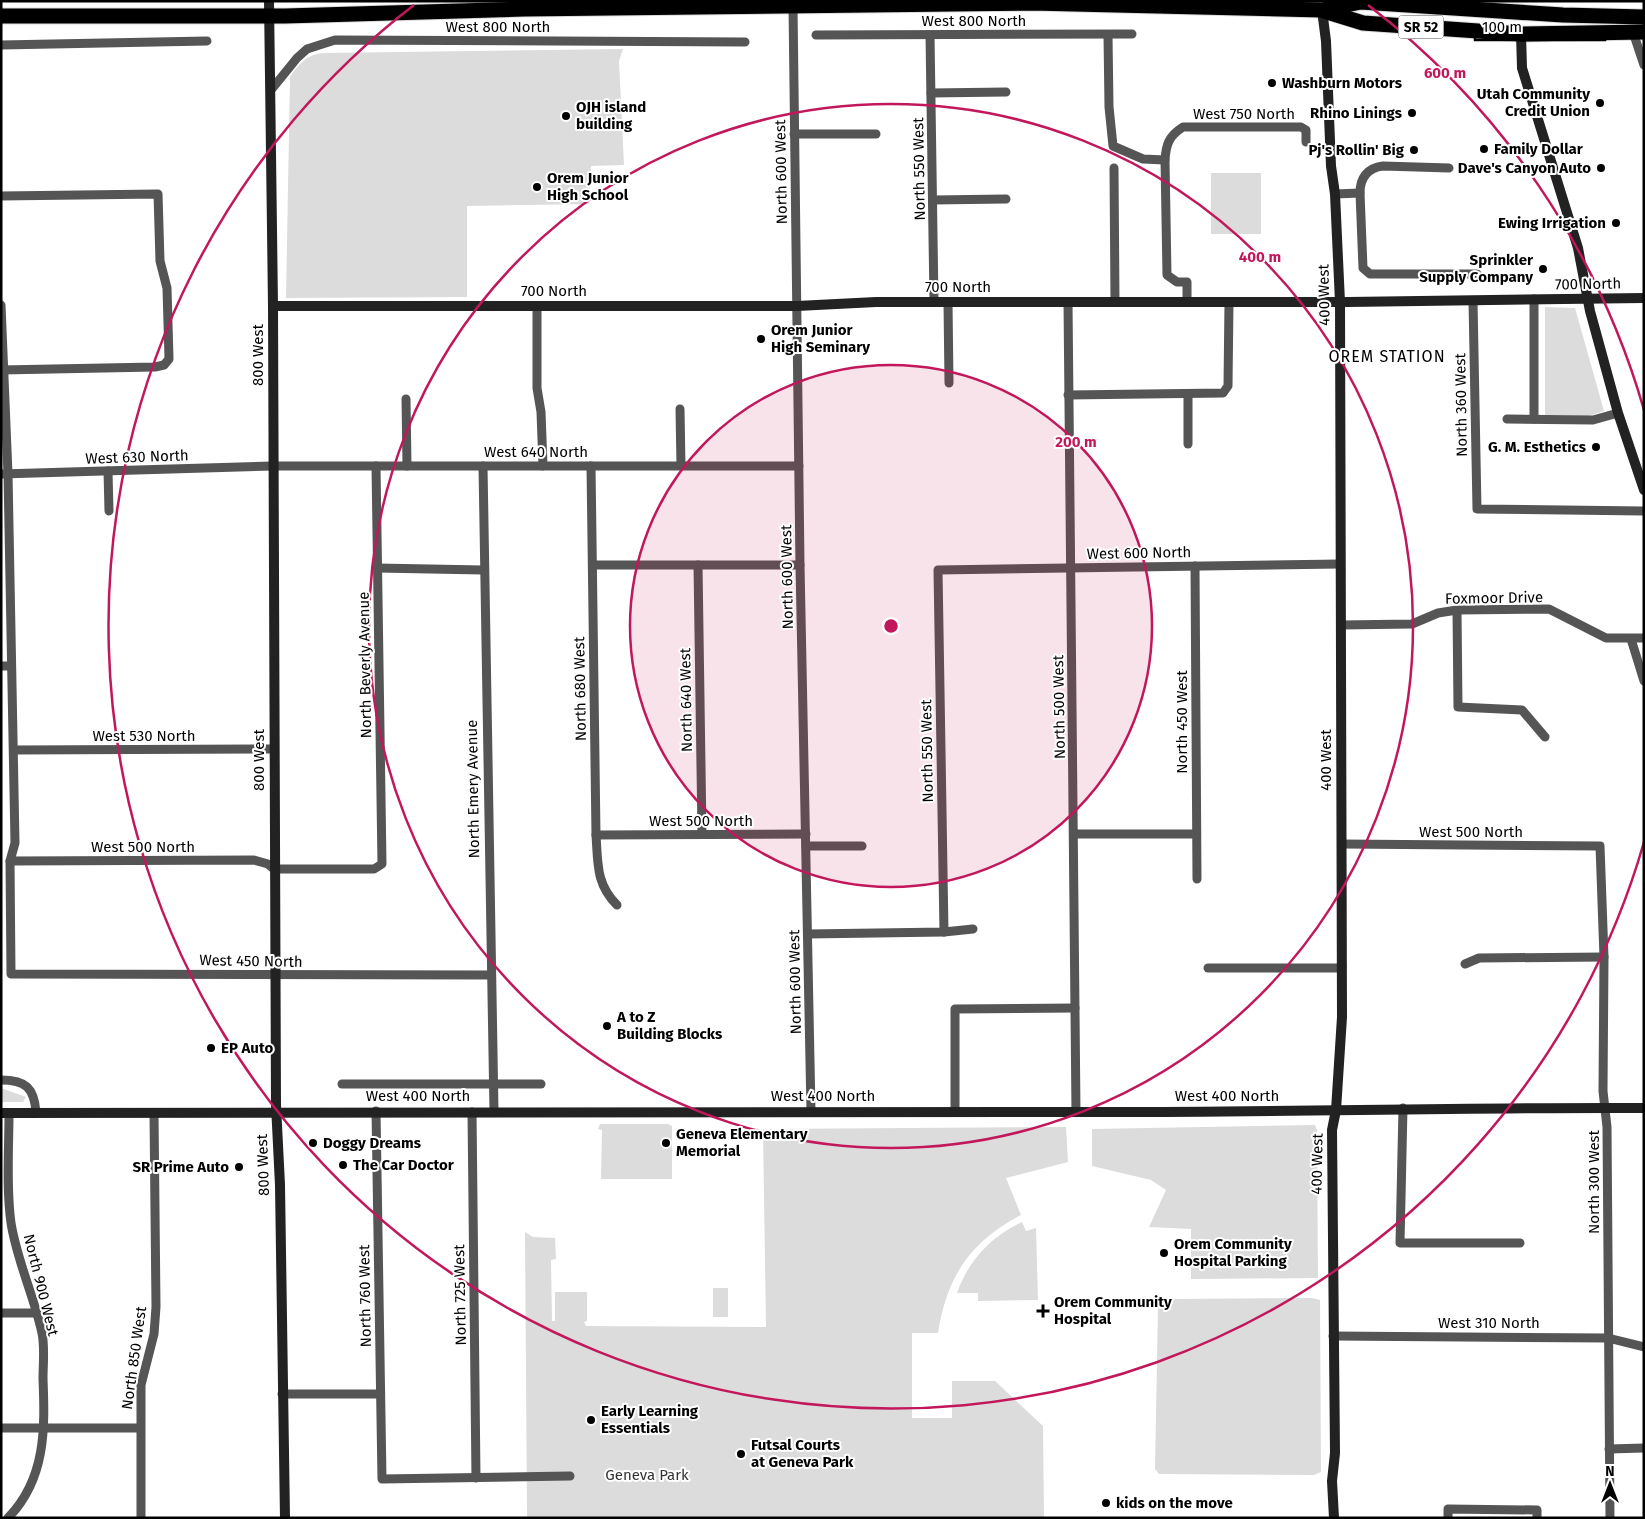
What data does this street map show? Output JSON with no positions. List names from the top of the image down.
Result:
{
  "streets": {
    "highway": ["SR 52"],
    "street": [
      "West 800 North",
      "West 750 North",
      "North 550 West",
      "North 600 West",
      "700 North",
      "400 West",
      "800 West",
      "North 360 West",
      "West 640 North",
      "West 630 North",
      "West 600 North",
      "Foxmoor Drive",
      "North Beverly Avenue",
      "North 680 West",
      "North 640 West",
      "North 500 West",
      "North 450 West",
      "West 530 North",
      "North Emery Avenue",
      "West 500 North",
      "West 450 North",
      "West 400 North",
      "North 300 West",
      "North 900 West",
      "North 725 West",
      "North 760 West",
      "West 310 North",
      "North 850 West"
    ]
  },
  "crossings": [
    ["West 800 North", "North 550 West"],
    ["West 800 North", "800 West"],
    ["SR 52", "North 600 West"],
    ["SR 52", "400 West"],
    ["SR 52", "800 West"],
    ["North 550 West", "700 North"],
    ["North 550 West", "West 600 North"],
    ["North 600 West", "700 North"],
    ["North 600 West", "West 640 North"],
    ["North 600 West", "West 500 North"],
    ["North 600 West", "West 400 North"],
    ["700 North", "400 West"],
    ["700 North", "800 West"],
    ["700 North", "North 360 West"],
    ["700 North", "North 500 West"],
    ["400 West", "West 600 North"],
    ["400 West", "Foxmoor Drive"],
    ["400 West", "West 500 North"],
    ["400 West", "West 400 North"],
    ["400 West", "West 310 North"],
    ["800 West", "West 640 North"],
    ["800 West", "West 630 North"],
    ["800 West", "North Beverly Avenue"],
    ["800 West", "West 530 North"],
    ["800 West", "West 500 North"],
    ["800 West", "West 450 North"],
    ["800 West", "West 400 North"],
    ["West 640 North", "West 630 North"],
    ["West 640 North", "North Beverly Avenue"],
    ["West 640 North", "North 680 West"],
    ["West 640 North", "North Emery Avenue"],
    ["West 600 North", "North 500 West"],
    ["West 600 North", "North 450 West"],
    ["North Beverly Avenue", "West 500 North"],
    ["North 680 West", "West 500 North"],
    ["North 640 West", "West 500 North"],
    ["North 500 West", "West 400 North"],
    ["North Emery Avenue", "West 450 North"],
    ["North Emery Avenue", "West 400 North"],
    ["West 500 North", "West 450 North"],
    ["West 500 North", "North 300 West"],
    ["West 400 North", "North 300 West"],
    ["West 400 North", "North 900 West"],
    ["West 400 North", "North 725 West"],
    ["West 400 North", "North 760 West"],
    ["West 400 North", "North 850 West"],
    ["North 300 West", "West 310 North"],
    ["North 725 West", "North 760 West"]
  ],
  "districts": ["OREM STATION"],
  "parks": ["Geneva Park"],
  "places": {
    "other": [
      "Washburn Motors",
      "Utah Community Credit Union",
      "Rhino Linings",
      "OJH island building",
      "Family Dollar",
      "Pj's Rollin' Big",
      "Dave's Canyon Auto",
      "Orem Junior High School",
      "Ewing Irrigation",
      "Sprinkler Supply Company",
      "Orem Junior High Seminary",
      "G. M. Esthetics",
      "A to Z Building Blocks",
      "EP Auto",
      "Doggy Dreams",
      "Geneva Elementary Memorial",
      "The Car Doctor",
      "SR Prime Auto",
      "Orem Community Hospital Parking",
      "Early Learning Essentials",
      "Futsal Courts at Geneva Park",
      "kids on the move"
    ],
    "health": ["Orem Community Hospital"]
  },
  "scale_bar": "100 m",
  "north": "top",
  "rings": ["600 m", "400 m", "200 m"]
}
